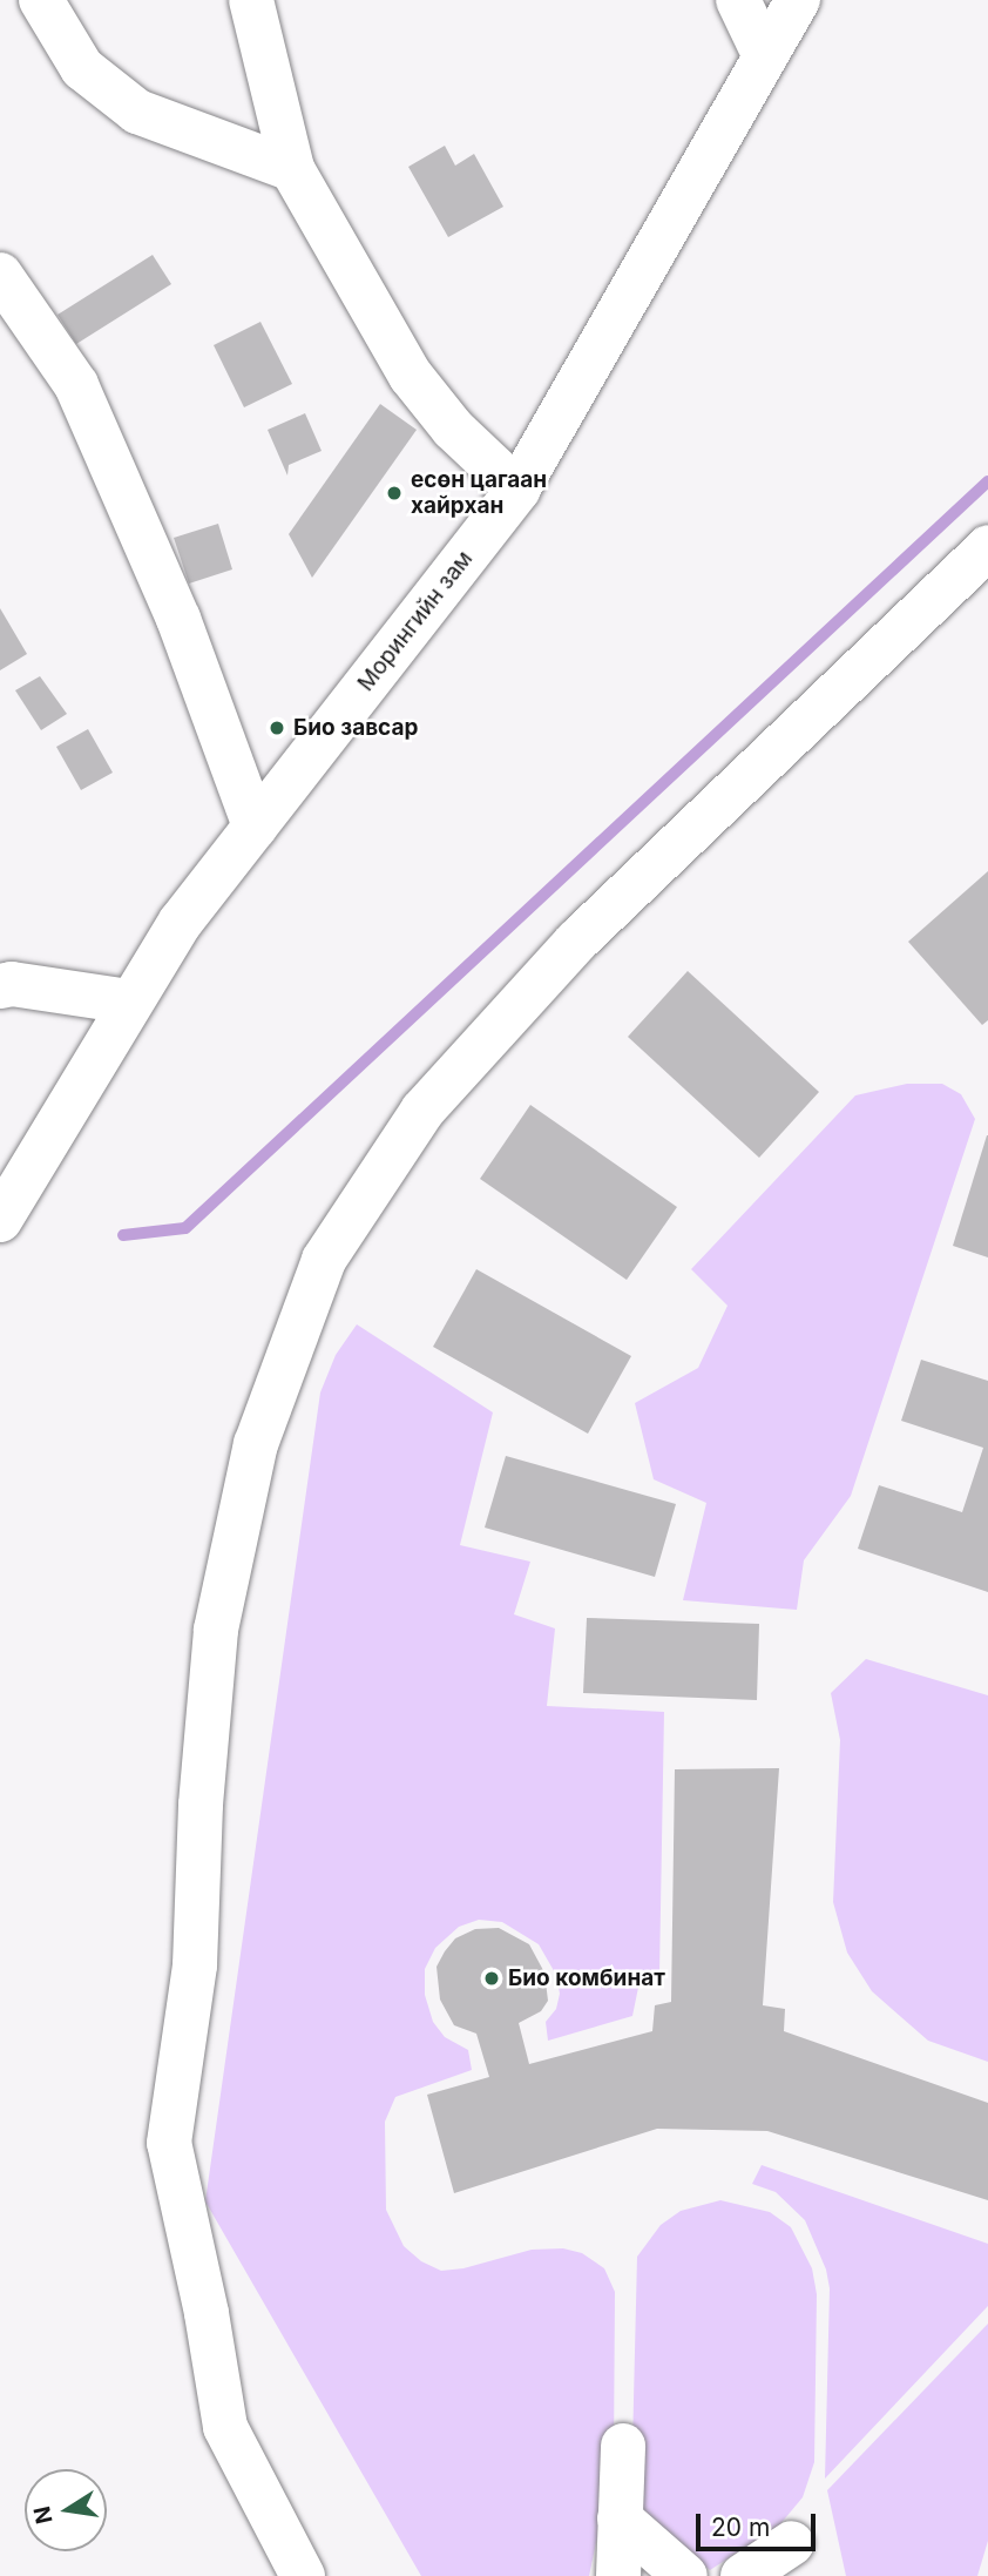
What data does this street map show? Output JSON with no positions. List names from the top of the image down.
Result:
{
  "streets": {
    "street": ["Морингийн зам"]
  },
  "places": ["есөн цагаан хайрхан", "Био завсар", "Био комбинат"],
  "scale_bar": "20 m",
  "north": "left"
}
